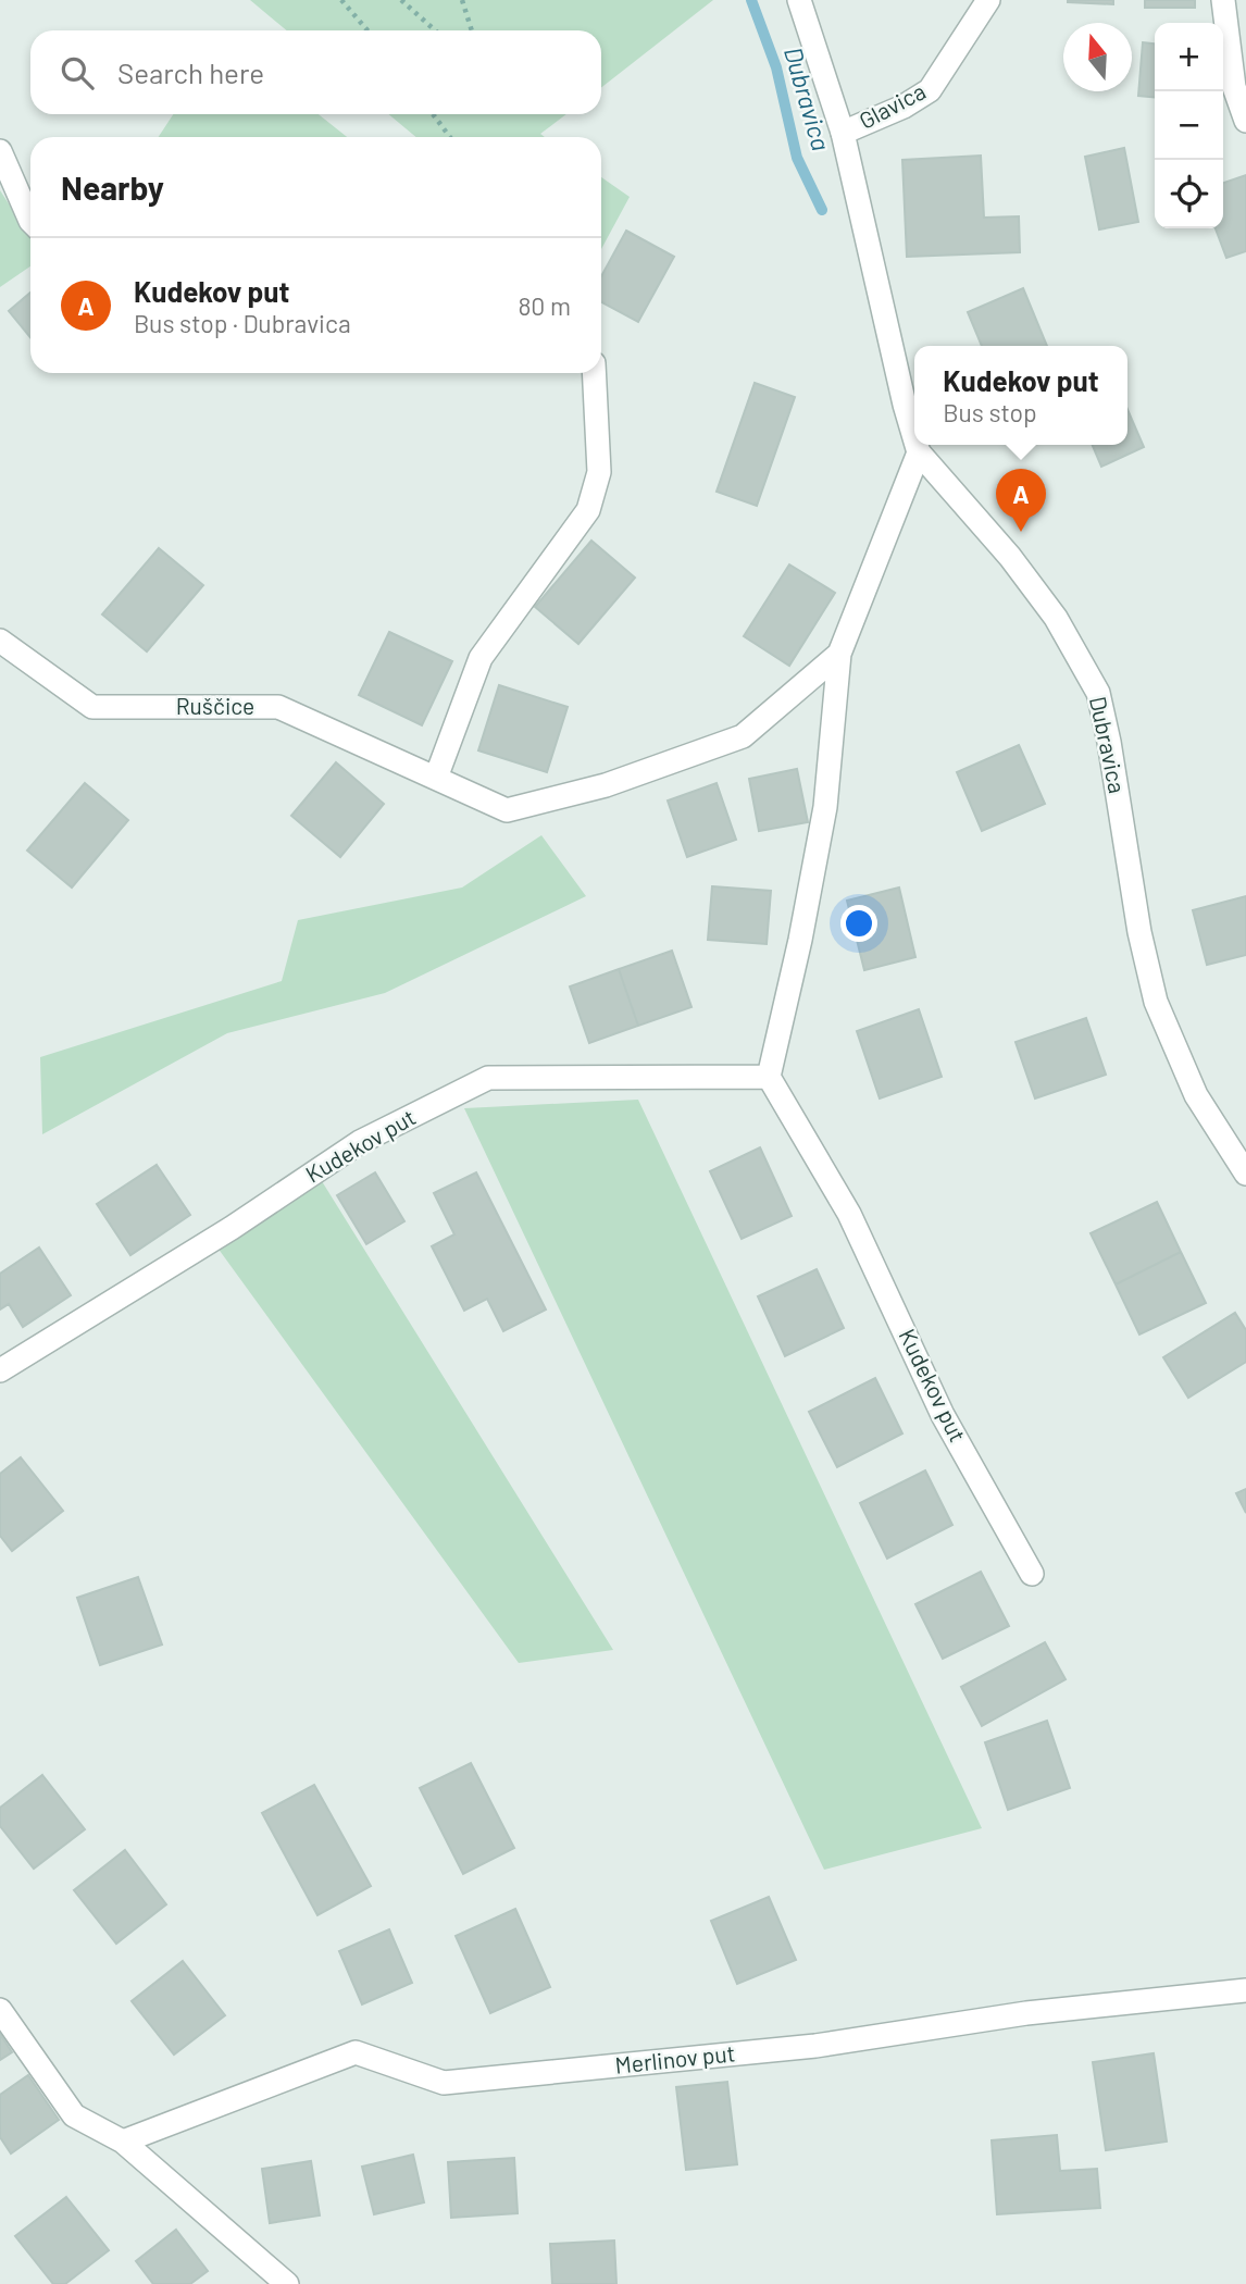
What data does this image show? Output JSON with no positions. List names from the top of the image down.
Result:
{
  "streets": {
    "street": [
      "Glavica",
      "Ruščice",
      "Dubravica",
      "Kudekov put",
      "Merlinov put"
    ]
  },
  "crossings": [
    ["Glavica", "Dubravica"]
  ],
  "water": ["Dubravica"],
  "north": "top",
  "page": {
    "map_buttons": ["+", "−"],
    "search": "Search here",
    "heading": "Nearby",
    "list": [
      {
        "mark": "A",
        "name": "Kudekov put",
        "note": "Bus stop · Dubravica",
        "value": "80 m"
      }
    ],
    "popup": ["Kudekov put", "Bus stop"],
    "pins": "A"
  }
}
